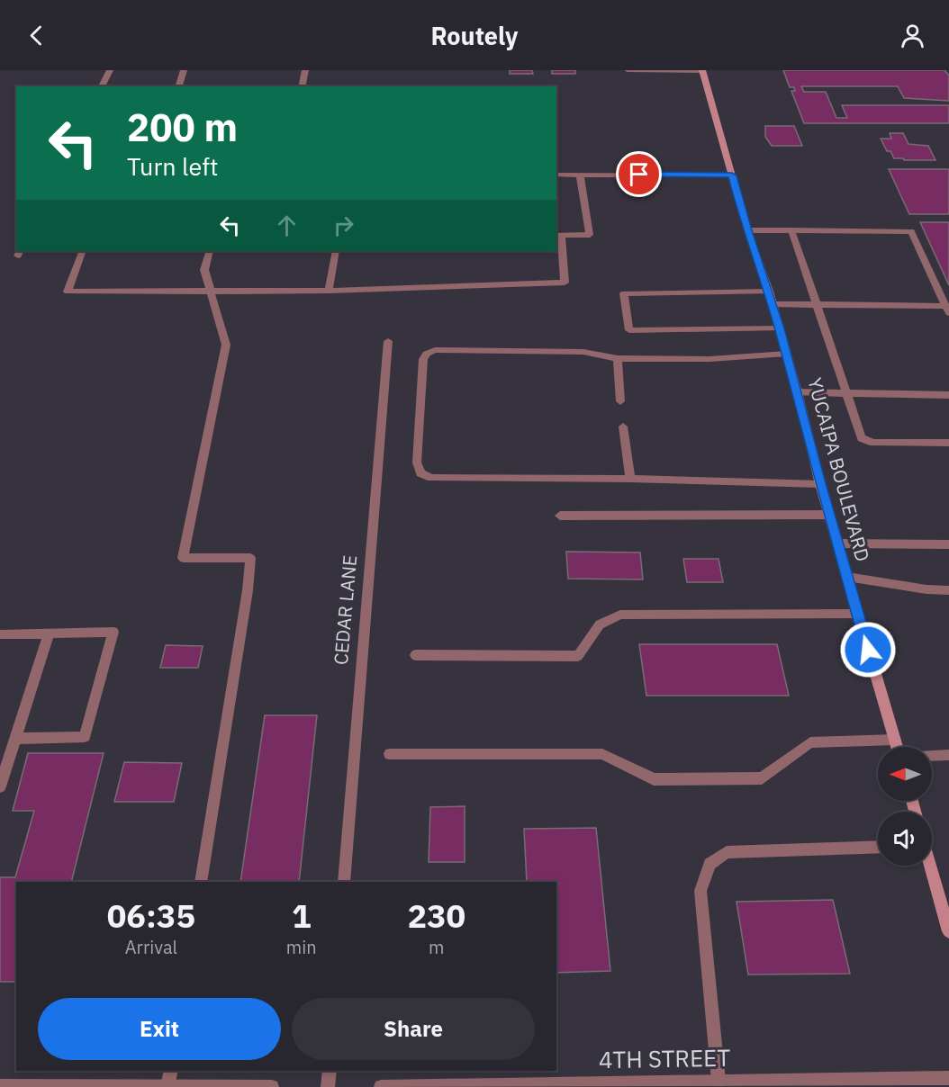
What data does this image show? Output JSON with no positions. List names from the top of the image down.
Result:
{
  "streets": {
    "main road": ["YUCAIPA BOULEVARD"],
    "street": ["CEDAR LANE", "4TH STREET"]
  },
  "north": "left",
  "page": {
    "header": "Routely",
    "turn": ["200 m", "Turn left"],
    "eta": [
      "06:35",
      "Arrival",
      "1",
      "min",
      "230",
      "m"
    ],
    "buttons": ["Exit", "Share"]
  }
}
